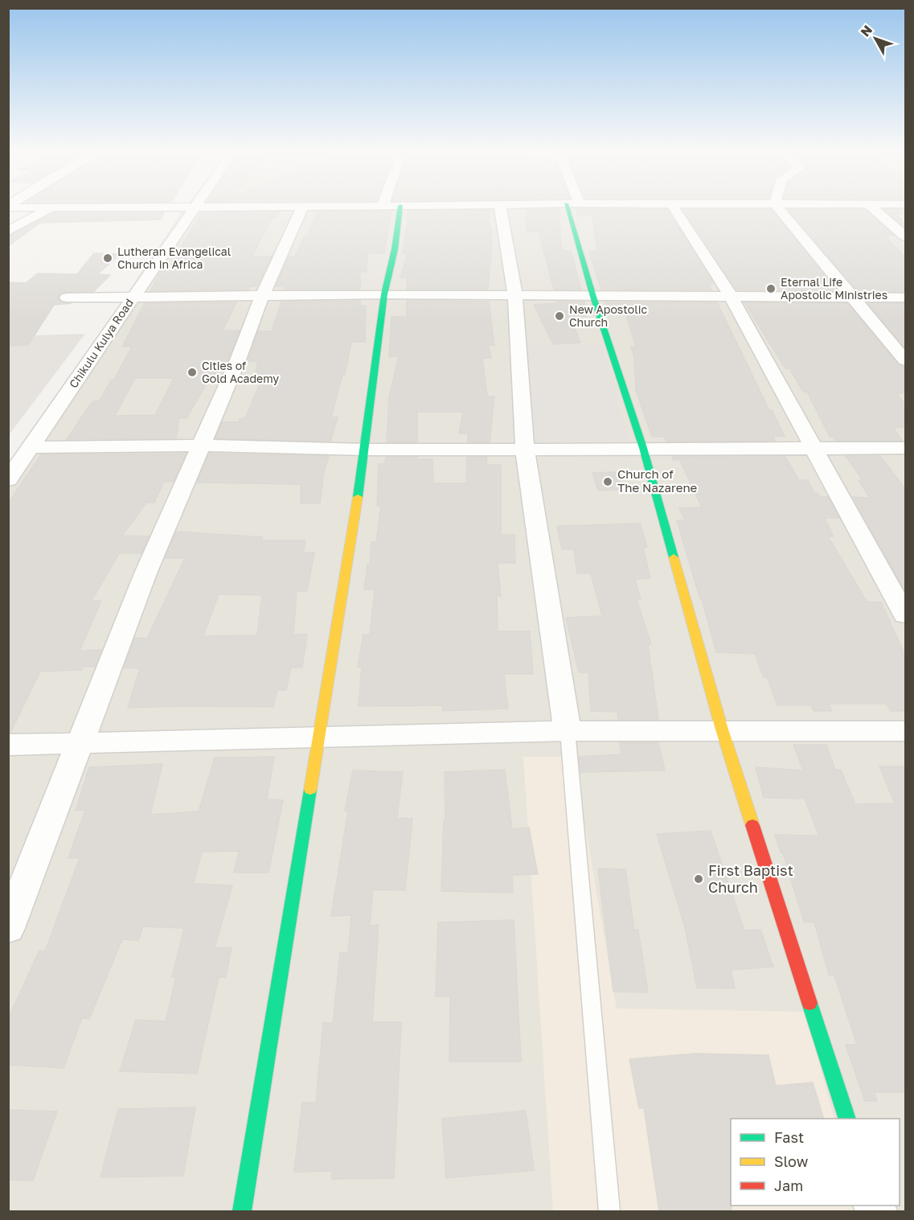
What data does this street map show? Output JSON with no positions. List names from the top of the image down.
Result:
{
  "streets": {
    "street": ["Chikulu Kulya Road"]
  },
  "places": [
    "Lutheran Evangelical Church in Africa",
    "Eternal Life Apostolic Ministries",
    "New Apostolic Church",
    "Cities of Gold Academy",
    "Church of The Nazarene",
    "First Baptist Church"
  ],
  "legend": ["Fast", "Slow", "Jam"],
  "north": "top left"
}
